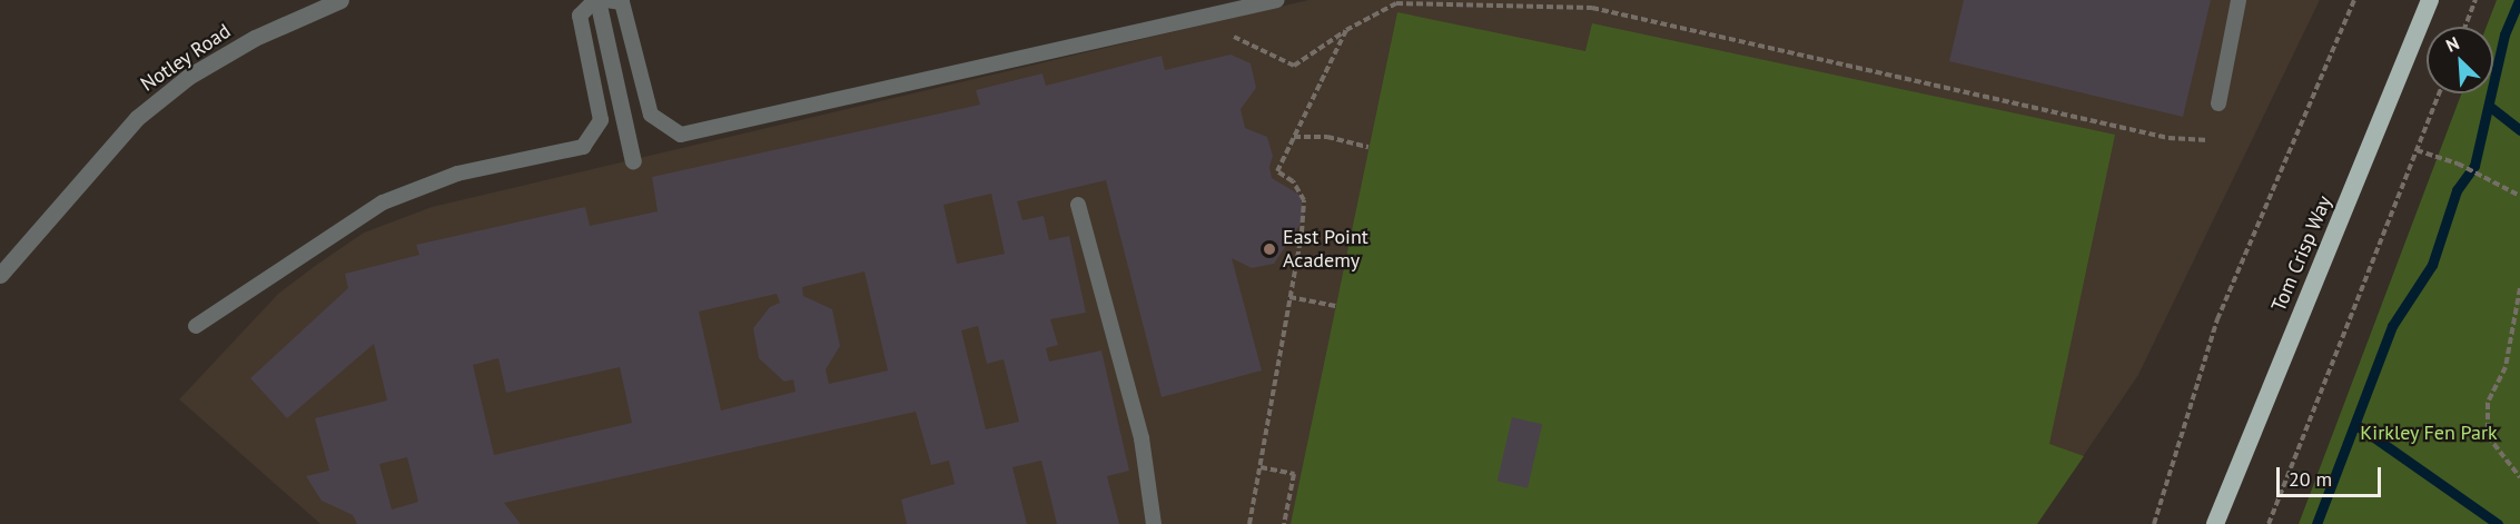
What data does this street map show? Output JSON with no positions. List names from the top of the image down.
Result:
{
  "streets": {
    "highway": ["Tom Crisp Way"],
    "street": ["Notley Road"]
  },
  "parks": ["Kirkley Fen Park"],
  "places": ["East Point Academy"],
  "scale_bar": "20 m",
  "north": "top left"
}
